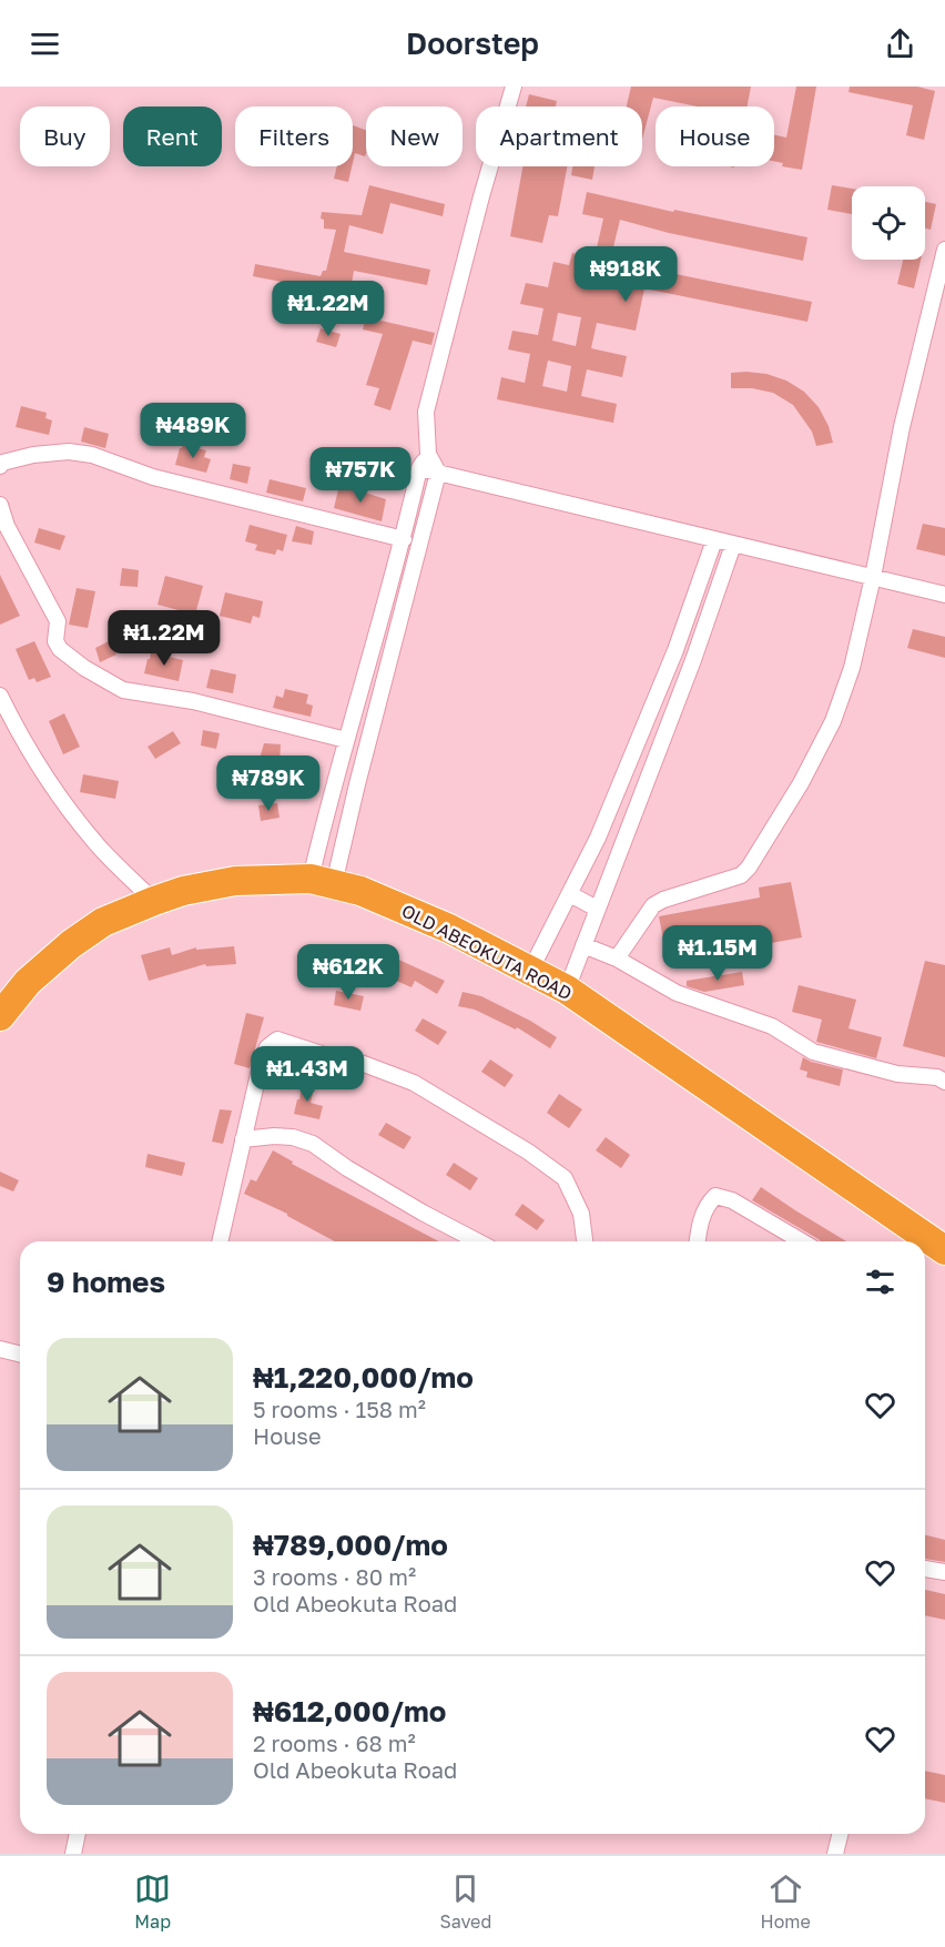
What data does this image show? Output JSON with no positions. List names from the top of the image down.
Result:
{
  "streets": {
    "highway": ["OLD ABEOKUTA ROAD"]
  },
  "page": {
    "header": "Doorstep",
    "chip": [
      "Buy",
      "Rent",
      "Filters",
      "New",
      "Apartment",
      "House"
    ],
    "price": [
      "₦918K",
      "₦1.22M",
      "₦489K",
      "₦757K",
      "₦1.22M",
      "₦789K",
      "₦1.15M",
      "₦612K",
      "₦1.43M"
    ],
    "heading": "9 homes",
    "list": [
      {
        "name": "₦1,220,000/mo",
        "note": "5 rooms · 158 m² · House"
      },
      {
        "name": "₦789,000/mo",
        "note": "3 rooms · 80 m² · Old Abeokuta Road"
      },
      {
        "name": "₦612,000/mo",
        "note": "2 rooms · 68 m² · Old Abeokuta Road"
      }
    ],
    "tabs": ["Map", "Saved", "Home"]
  }
}
